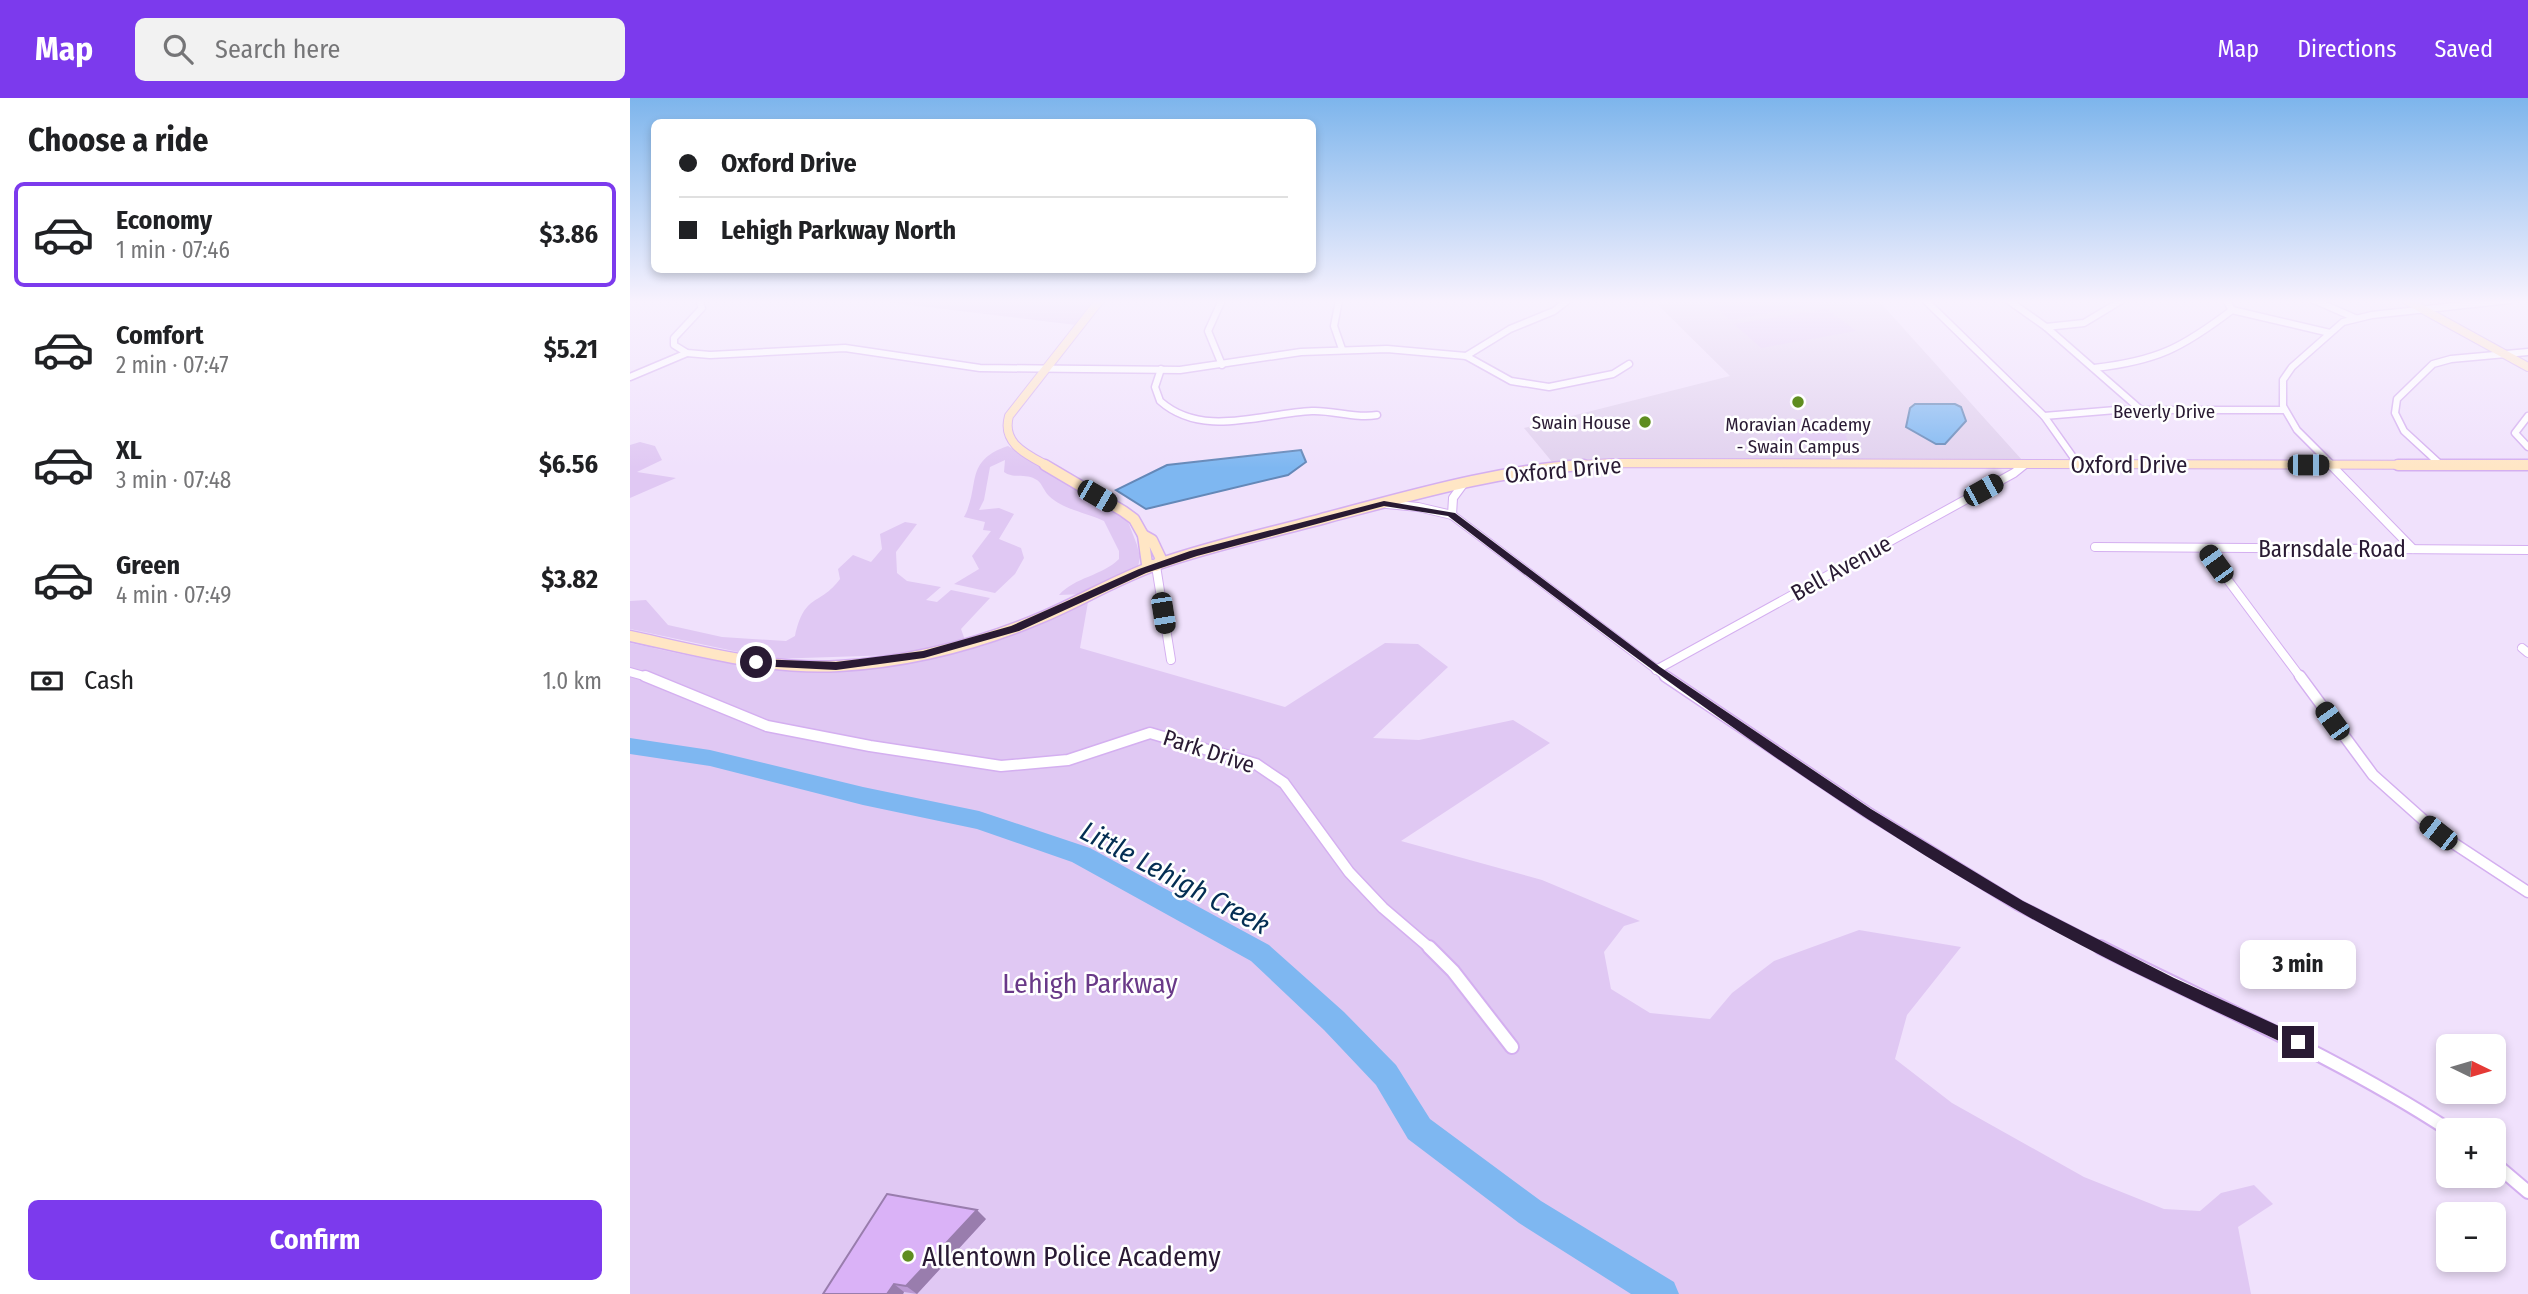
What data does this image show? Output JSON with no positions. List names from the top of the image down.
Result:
{
  "streets": {
    "main road": ["Oxford Drive"],
    "street": [
      "Beverly Drive",
      "Barnsdale Road",
      "Bell Avenue",
      "Park Drive"
    ]
  },
  "crossings": [
    ["Oxford Drive", "Bell Avenue"]
  ],
  "water": ["Little Lehigh Creek"],
  "parks": ["Lehigh Parkway"],
  "places": ["Moravian Academy - Swain Campus", "Swain House", "Allentown Police Academy"],
  "north": "right",
  "page": {
    "header": "Map",
    "search": "Search here",
    "nav": ["Map", "Directions", "Saved"],
    "heading": "Choose a ride",
    "banner": ["Oxford Drive", "Lehigh Parkway North"],
    "list": [
      {
        "name": "Economy",
        "note": "1 min · 07:46",
        "value": "$3.86"
      },
      {
        "name": "Comfort",
        "note": "2 min · 07:47",
        "value": "$5.21"
      },
      {
        "name": "XL",
        "note": "3 min · 07:48",
        "value": "$6.56"
      },
      {
        "name": "Green",
        "note": "4 min · 07:49",
        "value": "$3.82"
      }
    ],
    "pay": ["Cash", "1.0 km"],
    "bubble": "3 min",
    "map_buttons": ["+", "−"],
    "buttons": "Confirm"
  }
}
